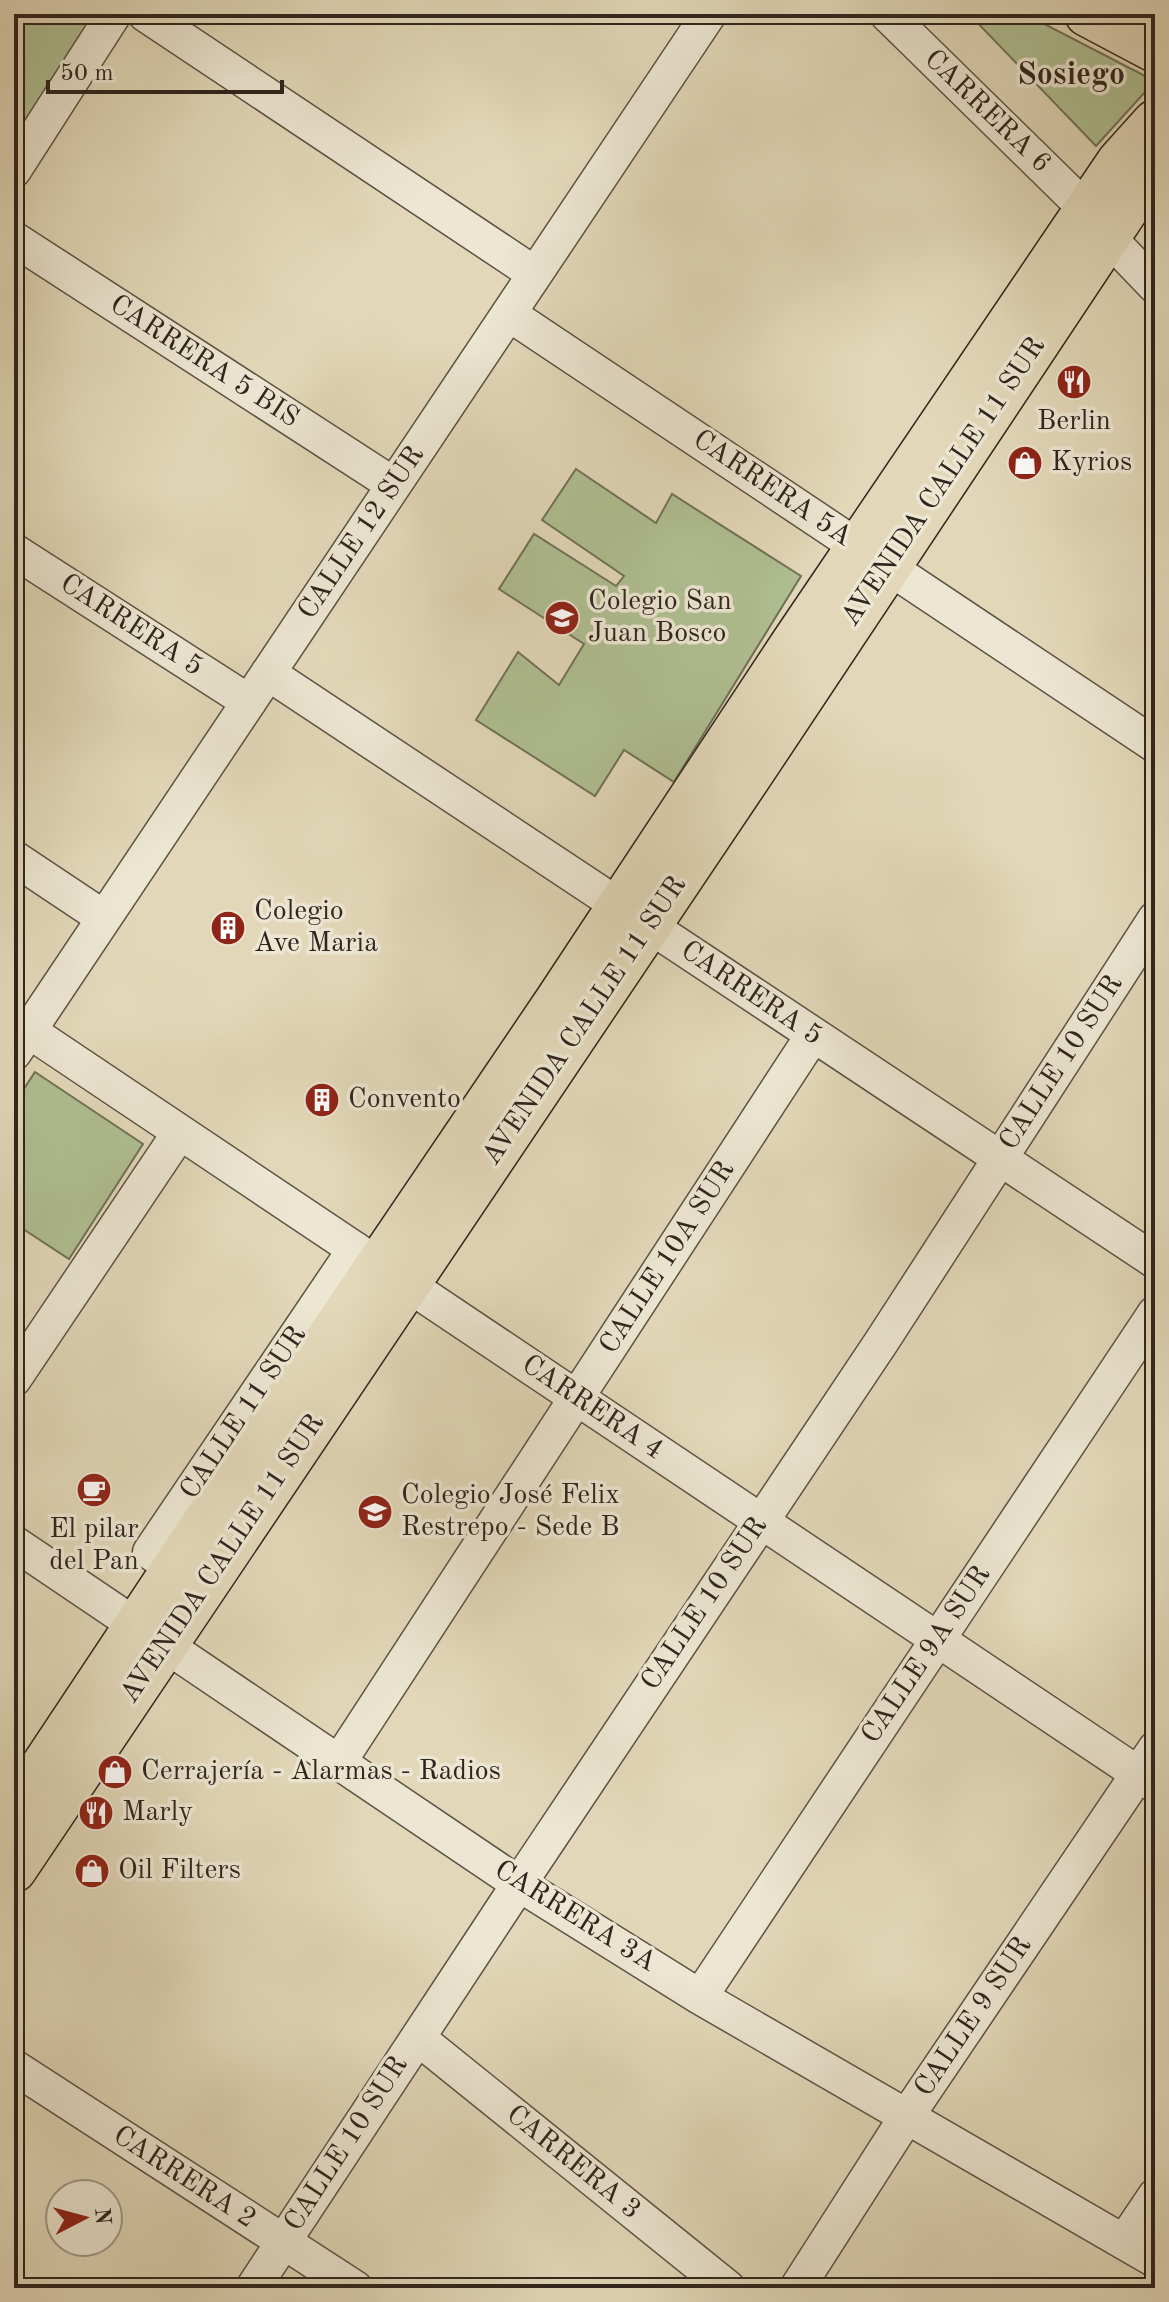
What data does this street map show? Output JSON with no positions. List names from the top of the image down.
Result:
{
  "streets": {
    "main road": ["AVENIDA CALLE 11 SUR"],
    "street": [
      "CARRERA 6",
      "CARRERA 5 BIS",
      "CARRERA 5A",
      "CALLE 12 SUR",
      "CARRERA 5",
      "CALLE 10 SUR",
      "CALLE 10A SUR",
      "CARRERA 4",
      "CALLE 9A SUR",
      "CARRERA 3A",
      "CALLE 9 SUR",
      "CARRERA 3",
      "CARRERA 2"
    ]
  },
  "crossings": [
    ["CARRERA 6", "AVENIDA CALLE 11 SUR"],
    ["CARRERA 5 BIS", "CALLE 12 SUR"],
    ["AVENIDA CALLE 11 SUR", "CARRERA 5A"],
    ["AVENIDA CALLE 11 SUR", "CARRERA 5"],
    ["AVENIDA CALLE 11 SUR", "CARRERA 4"],
    ["AVENIDA CALLE 11 SUR", "CARRERA 3A"],
    ["CARRERA 5A", "CALLE 12 SUR"],
    ["CALLE 12 SUR", "CARRERA 5"],
    ["CALLE 12 SUR", "CARRERA 4"],
    ["CARRERA 5", "CALLE 10 SUR"],
    ["CARRERA 5", "CALLE 10A SUR"],
    ["CALLE 10 SUR", "CARRERA 4"],
    ["CALLE 10 SUR", "CARRERA 3A"],
    ["CALLE 10 SUR", "CARRERA 3"],
    ["CALLE 10 SUR", "CARRERA 2"],
    ["CALLE 10A SUR", "CARRERA 4"],
    ["CALLE 10A SUR", "CARRERA 3A"],
    ["CARRERA 4", "CALLE 9A SUR"],
    ["CARRERA 4", "CALLE 9 SUR"],
    ["CALLE 9A SUR", "CARRERA 3A"],
    ["CARRERA 3A", "CALLE 9 SUR"]
  ],
  "districts": ["Sosiego"],
  "places": {
    "restaurant": ["Berlin", "Marly"],
    "shop": ["Kyrios", "Cerrajería - Alarmas - Radios", "Oil Filters"],
    "school or university": ["Colegio San Juan Bosco", "Colegio José Felix Restrepo - Sede B"],
    "building": ["Colegio Ave Maria", "Convento"],
    "cafe": ["El pilar del Pan"]
  },
  "scale_bar": "50 m",
  "north": "right"
}
